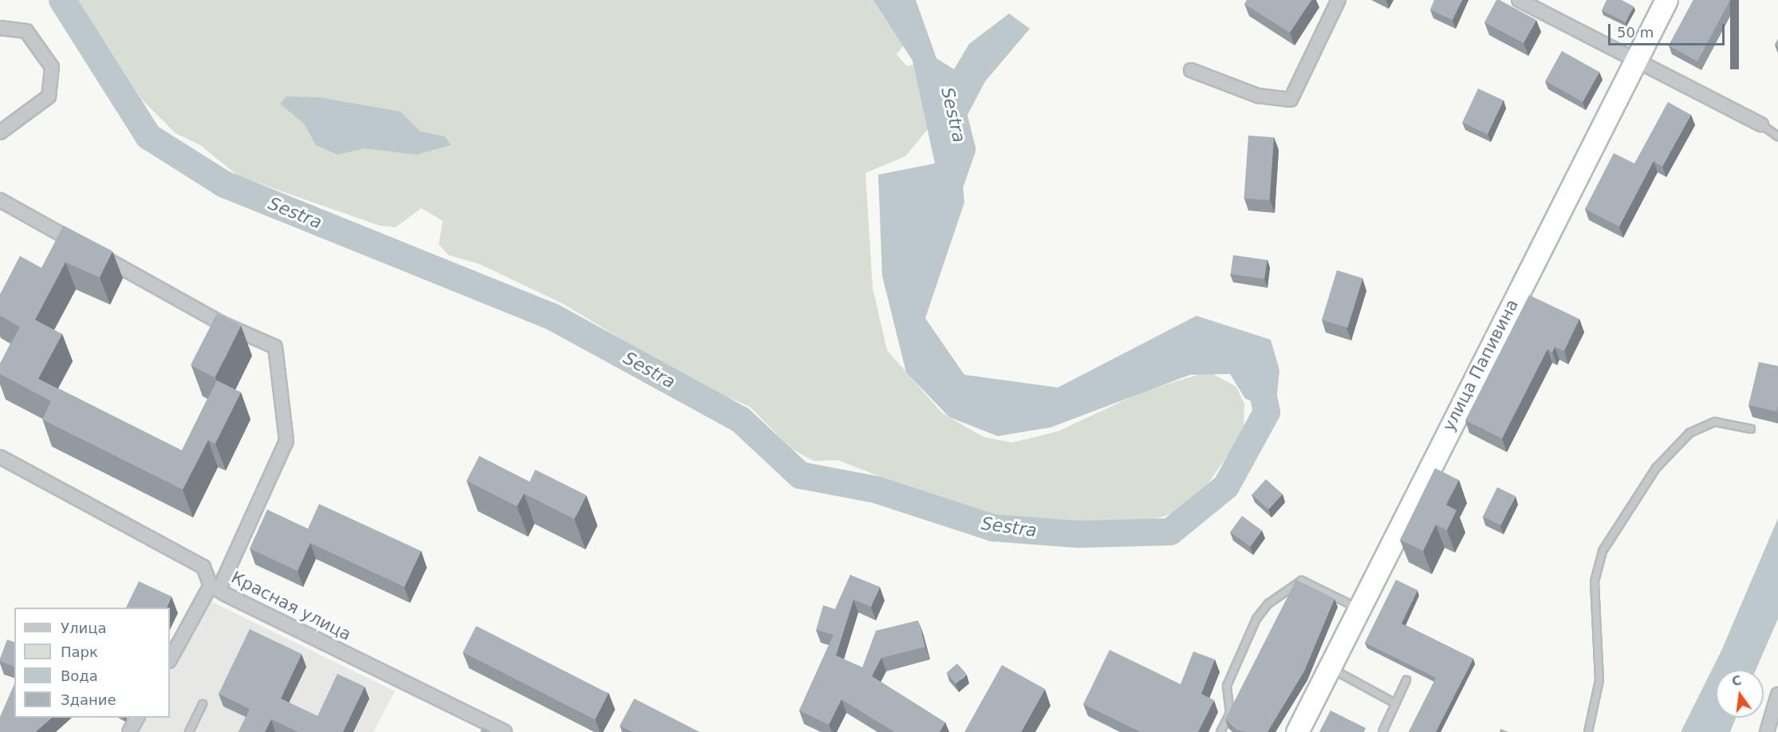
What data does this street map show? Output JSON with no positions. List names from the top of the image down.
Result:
{
  "streets": {
    "highway": ["улица Папивина"],
    "street": ["Красная улица"]
  },
  "water": ["Sestra"],
  "legend": [
    "Улица",
    "Парк",
    "Вода",
    "Здание"
  ],
  "scale_bar": "50 m",
  "north": "top"
}
